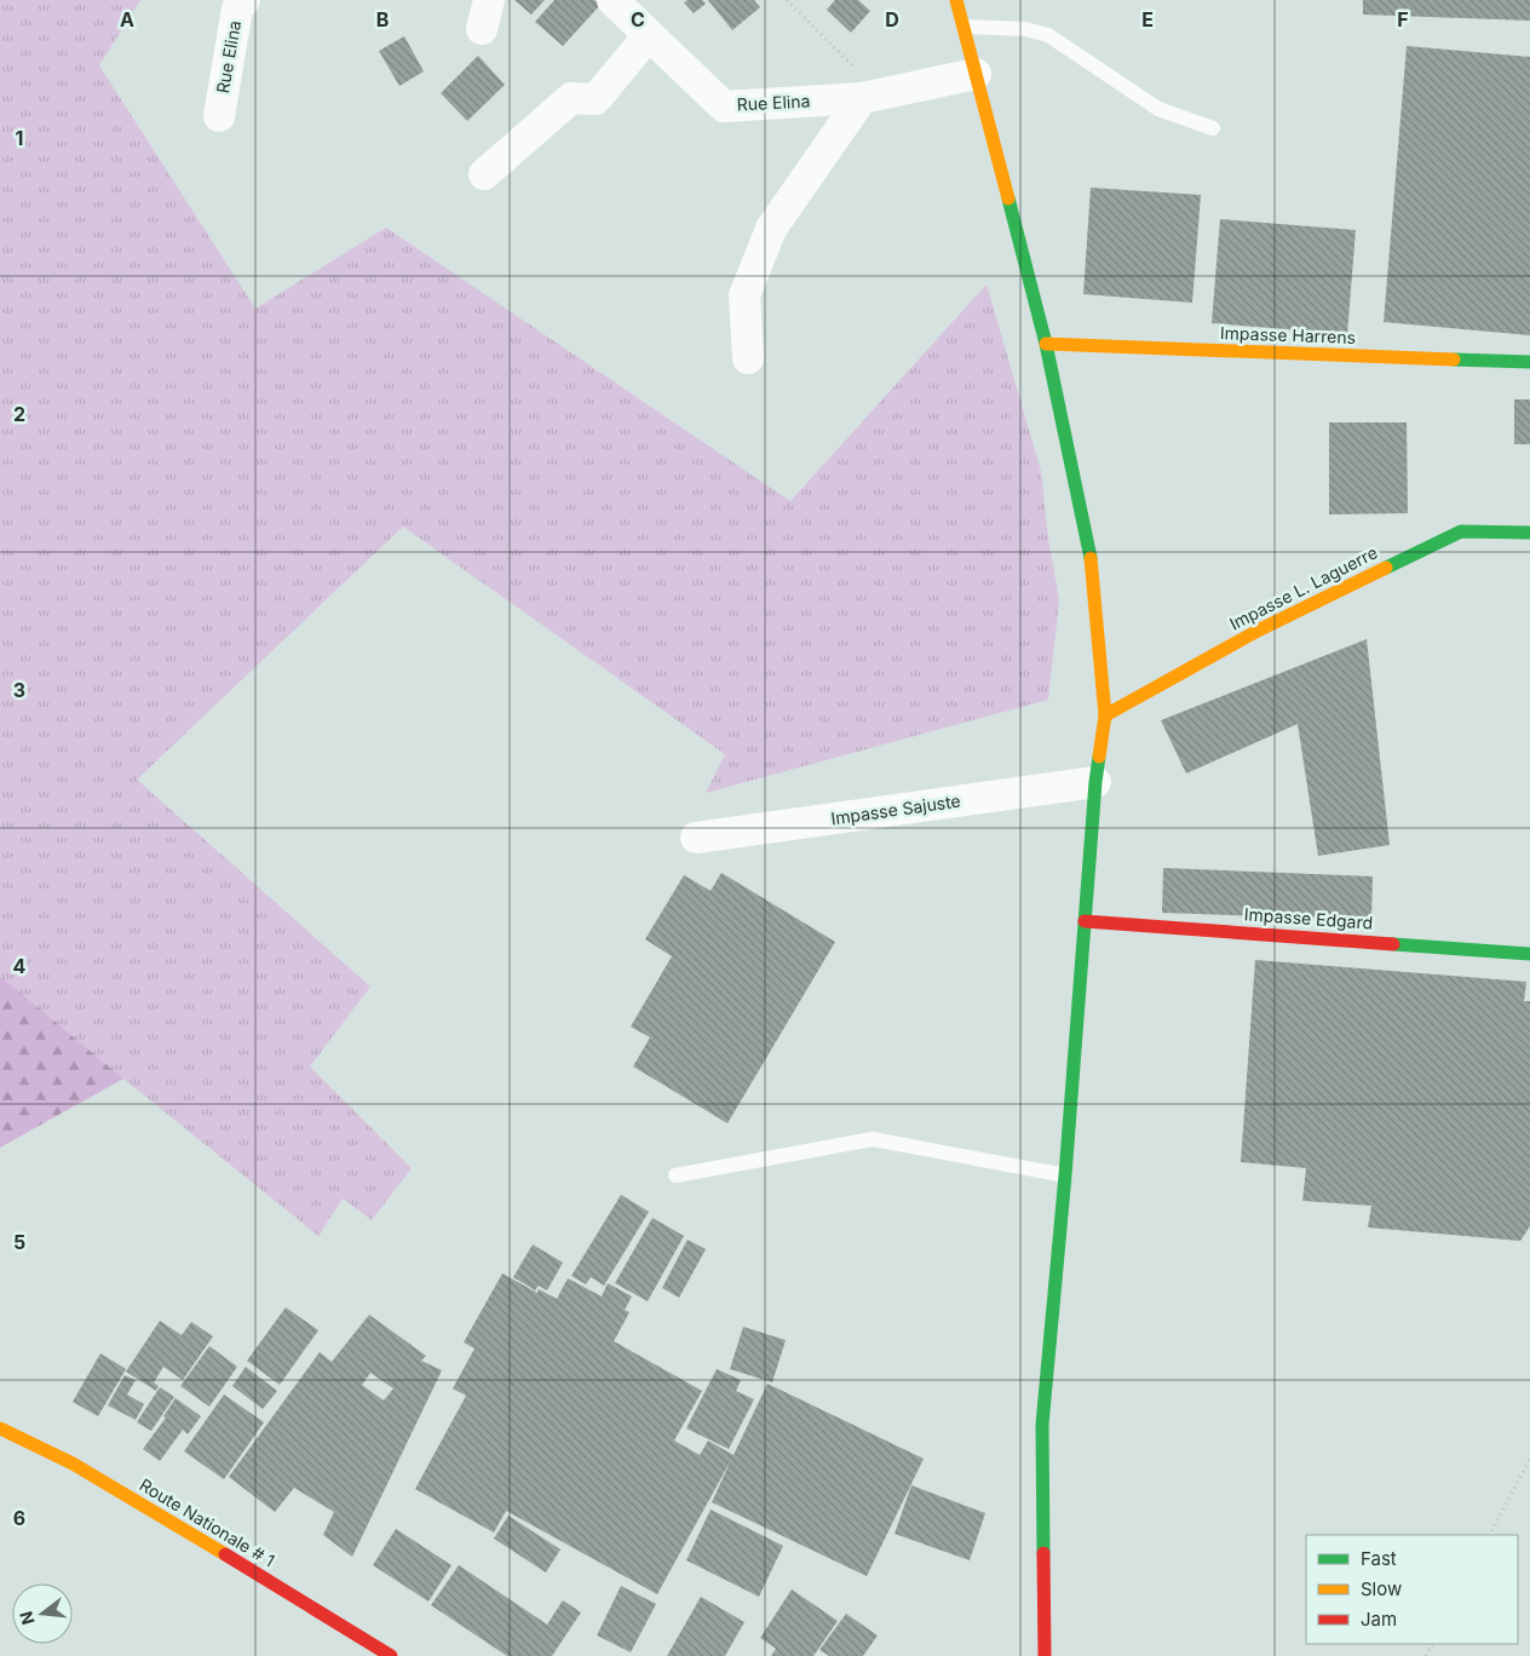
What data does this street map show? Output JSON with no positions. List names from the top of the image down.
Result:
{
  "streets": {
    "main road": [
      "Impasse Harrens",
      "Impasse L. Laguerre",
      "Impasse Edgard",
      "Route Nationale # 1"
    ],
    "street": ["Rue Elina", "Impasse Sajuste"]
  },
  "legend": ["Fast", "Slow", "Jam"],
  "north": "left",
  "grid": {
    "columns": [
      "A",
      "B",
      "C",
      "D",
      "E",
      "F"
    ],
    "rows": [
      "1",
      "2",
      "3",
      "4",
      "5",
      "6"
    ]
  }
}
